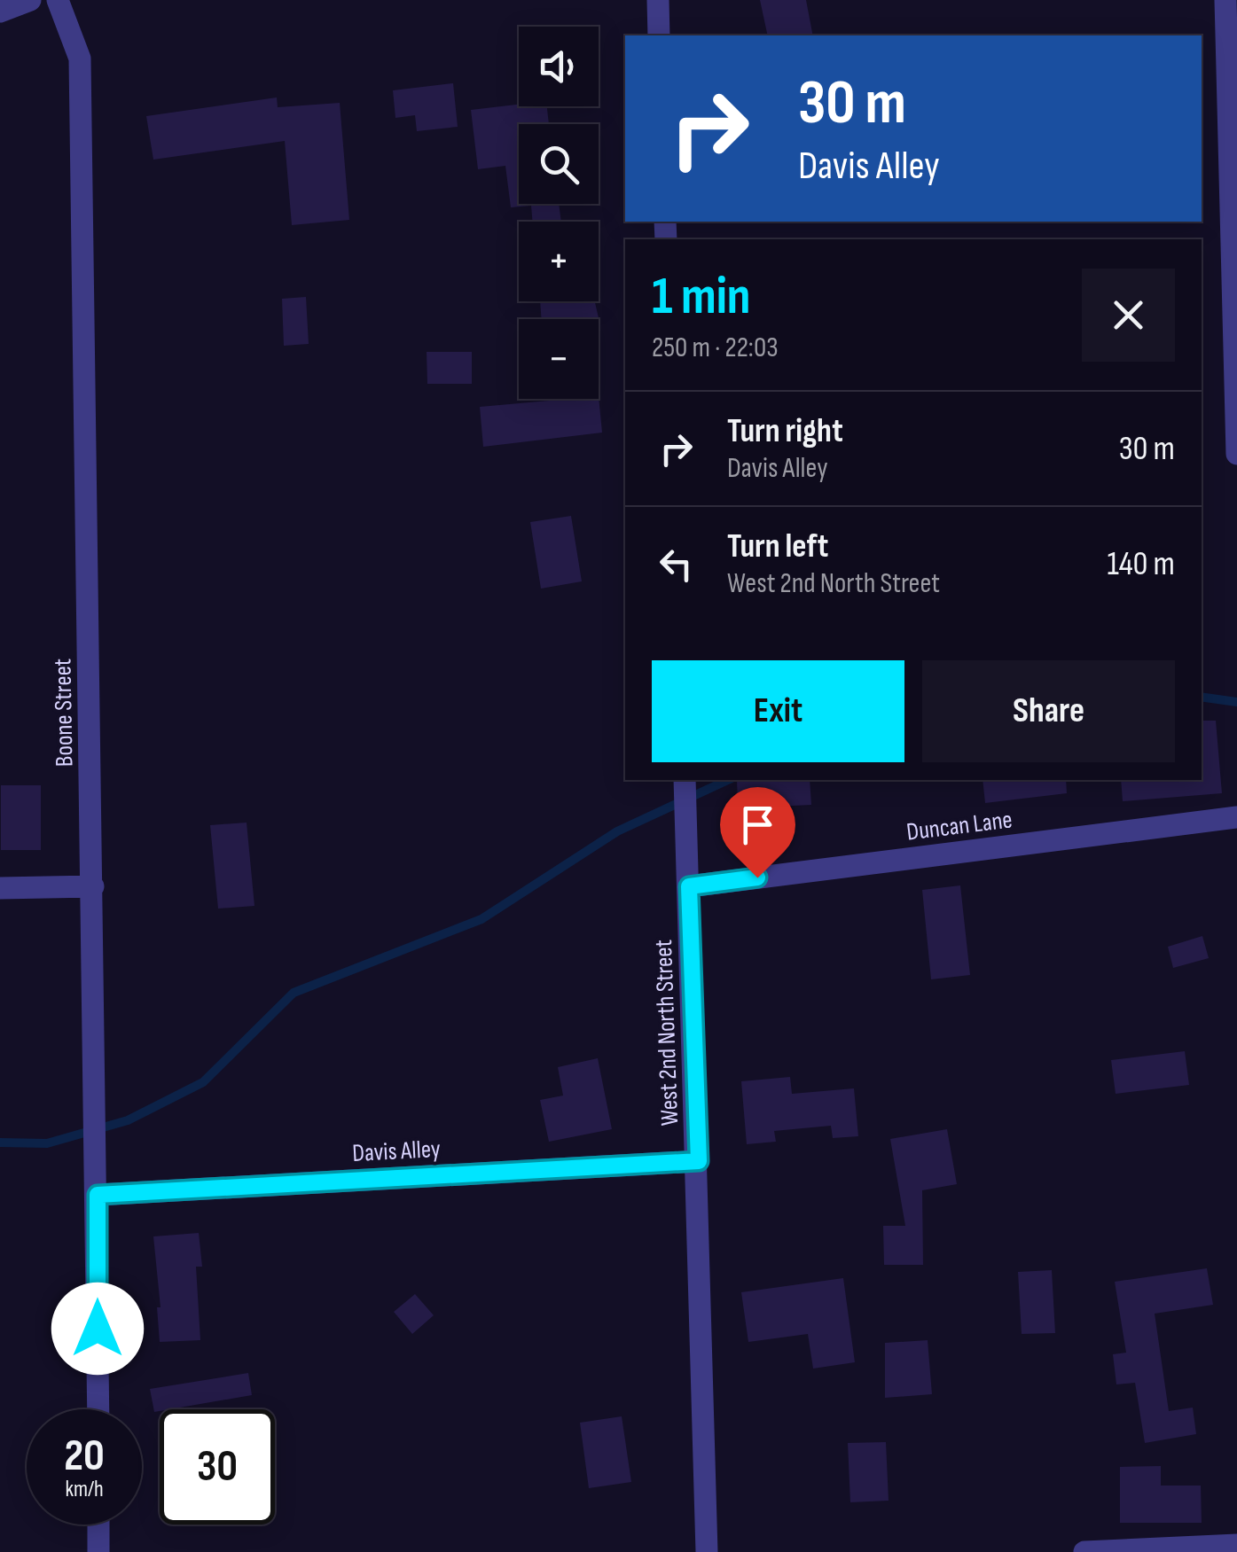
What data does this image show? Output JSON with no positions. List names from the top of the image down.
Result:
{
  "streets": {
    "street": [
      "Boone Street",
      "Duncan Lane",
      "West 2nd North Street",
      "Davis Alley"
    ]
  },
  "crossings": [
    ["Boone Street", "Davis Alley"],
    ["Duncan Lane", "West 2nd North Street"],
    ["West 2nd North Street", "Davis Alley"]
  ],
  "page": {
    "map_buttons": ["+", "−"],
    "turn": ["30 m", "Davis Alley"],
    "heading": ["1 min", "250 m · 22:03"],
    "list": [
      {
        "name": "Turn right",
        "note": "Davis Alley",
        "value": "30 m"
      },
      {
        "name": "Turn left",
        "note": "West 2nd North Street",
        "value": "140 m"
      }
    ],
    "buttons": ["Exit", "Share"],
    "speed": "20 km/h",
    "limit": "30"
  }
}
